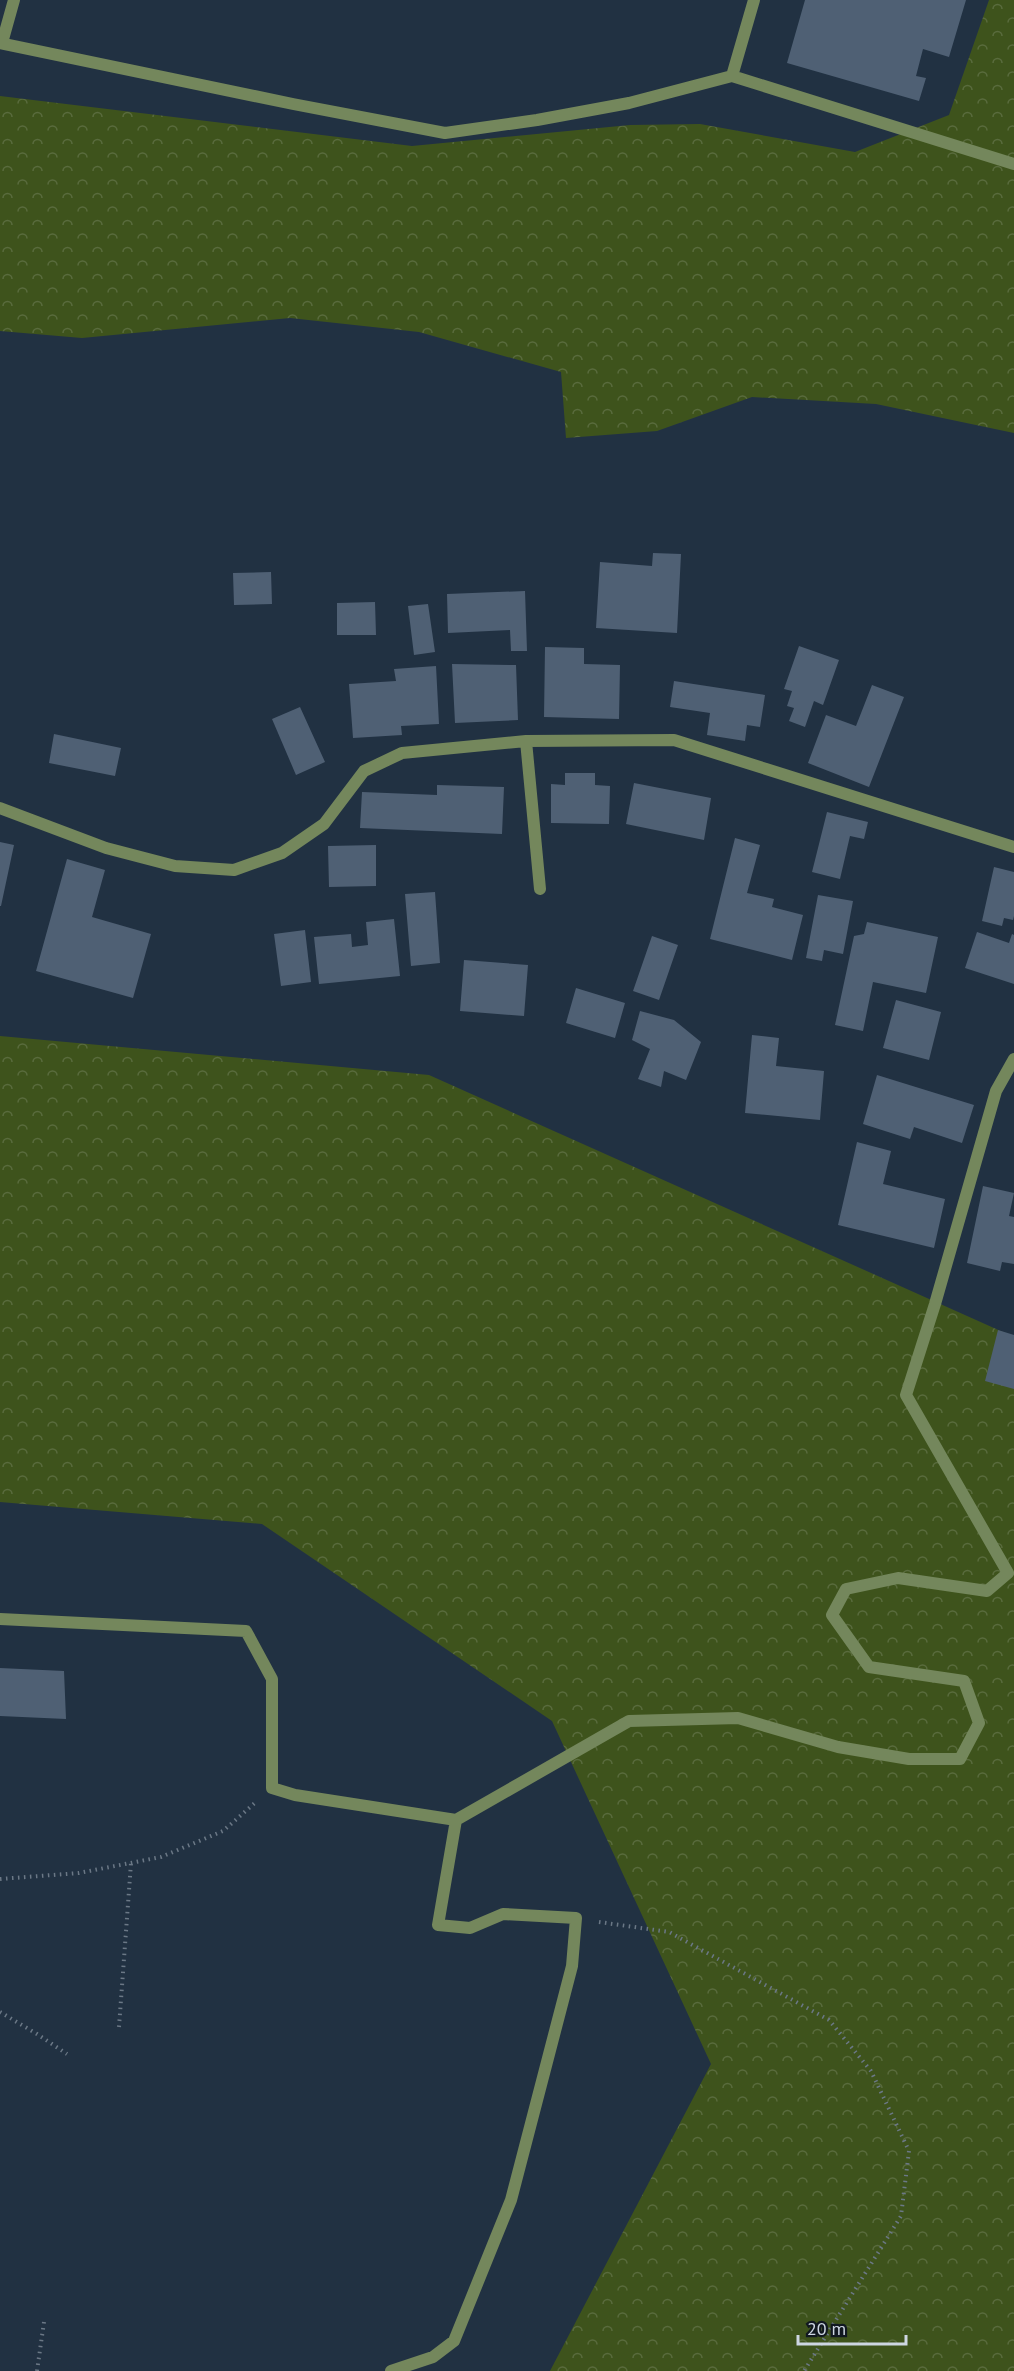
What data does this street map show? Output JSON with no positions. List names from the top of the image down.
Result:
{
  "scale_bar": "20 m"
}
